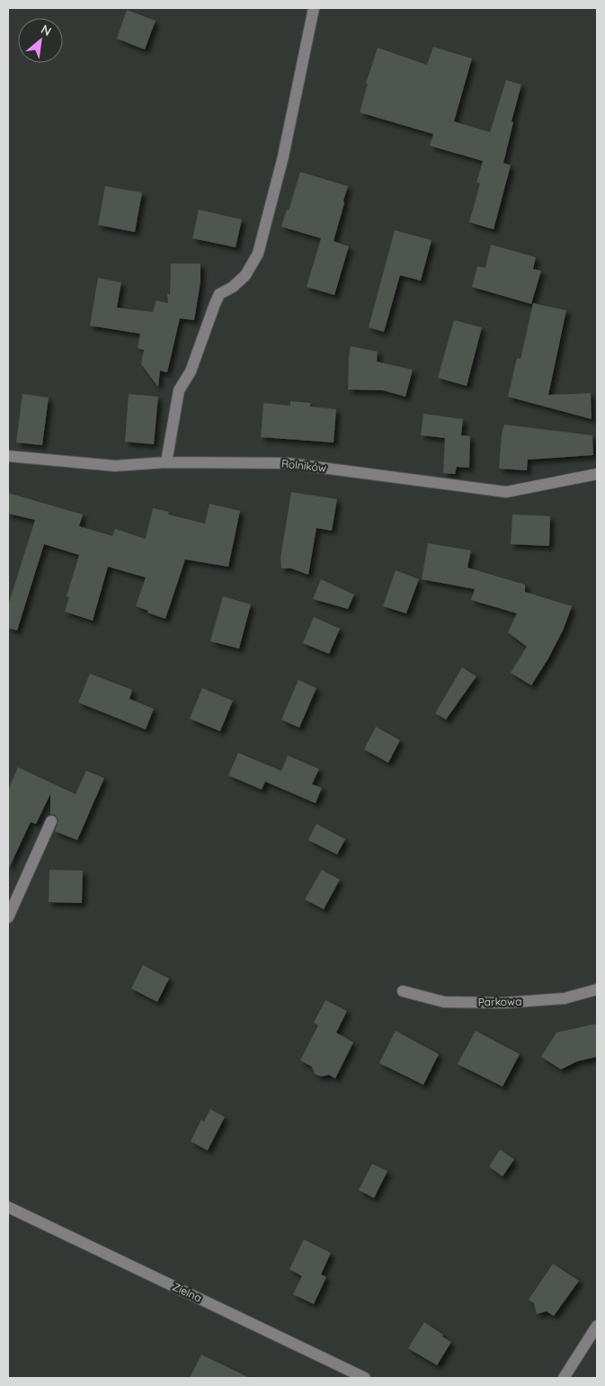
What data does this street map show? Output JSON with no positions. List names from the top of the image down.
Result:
{
  "streets": {
    "street": ["Rolników", "Parkowa", "Zielna"]
  },
  "north": "top right"
}
